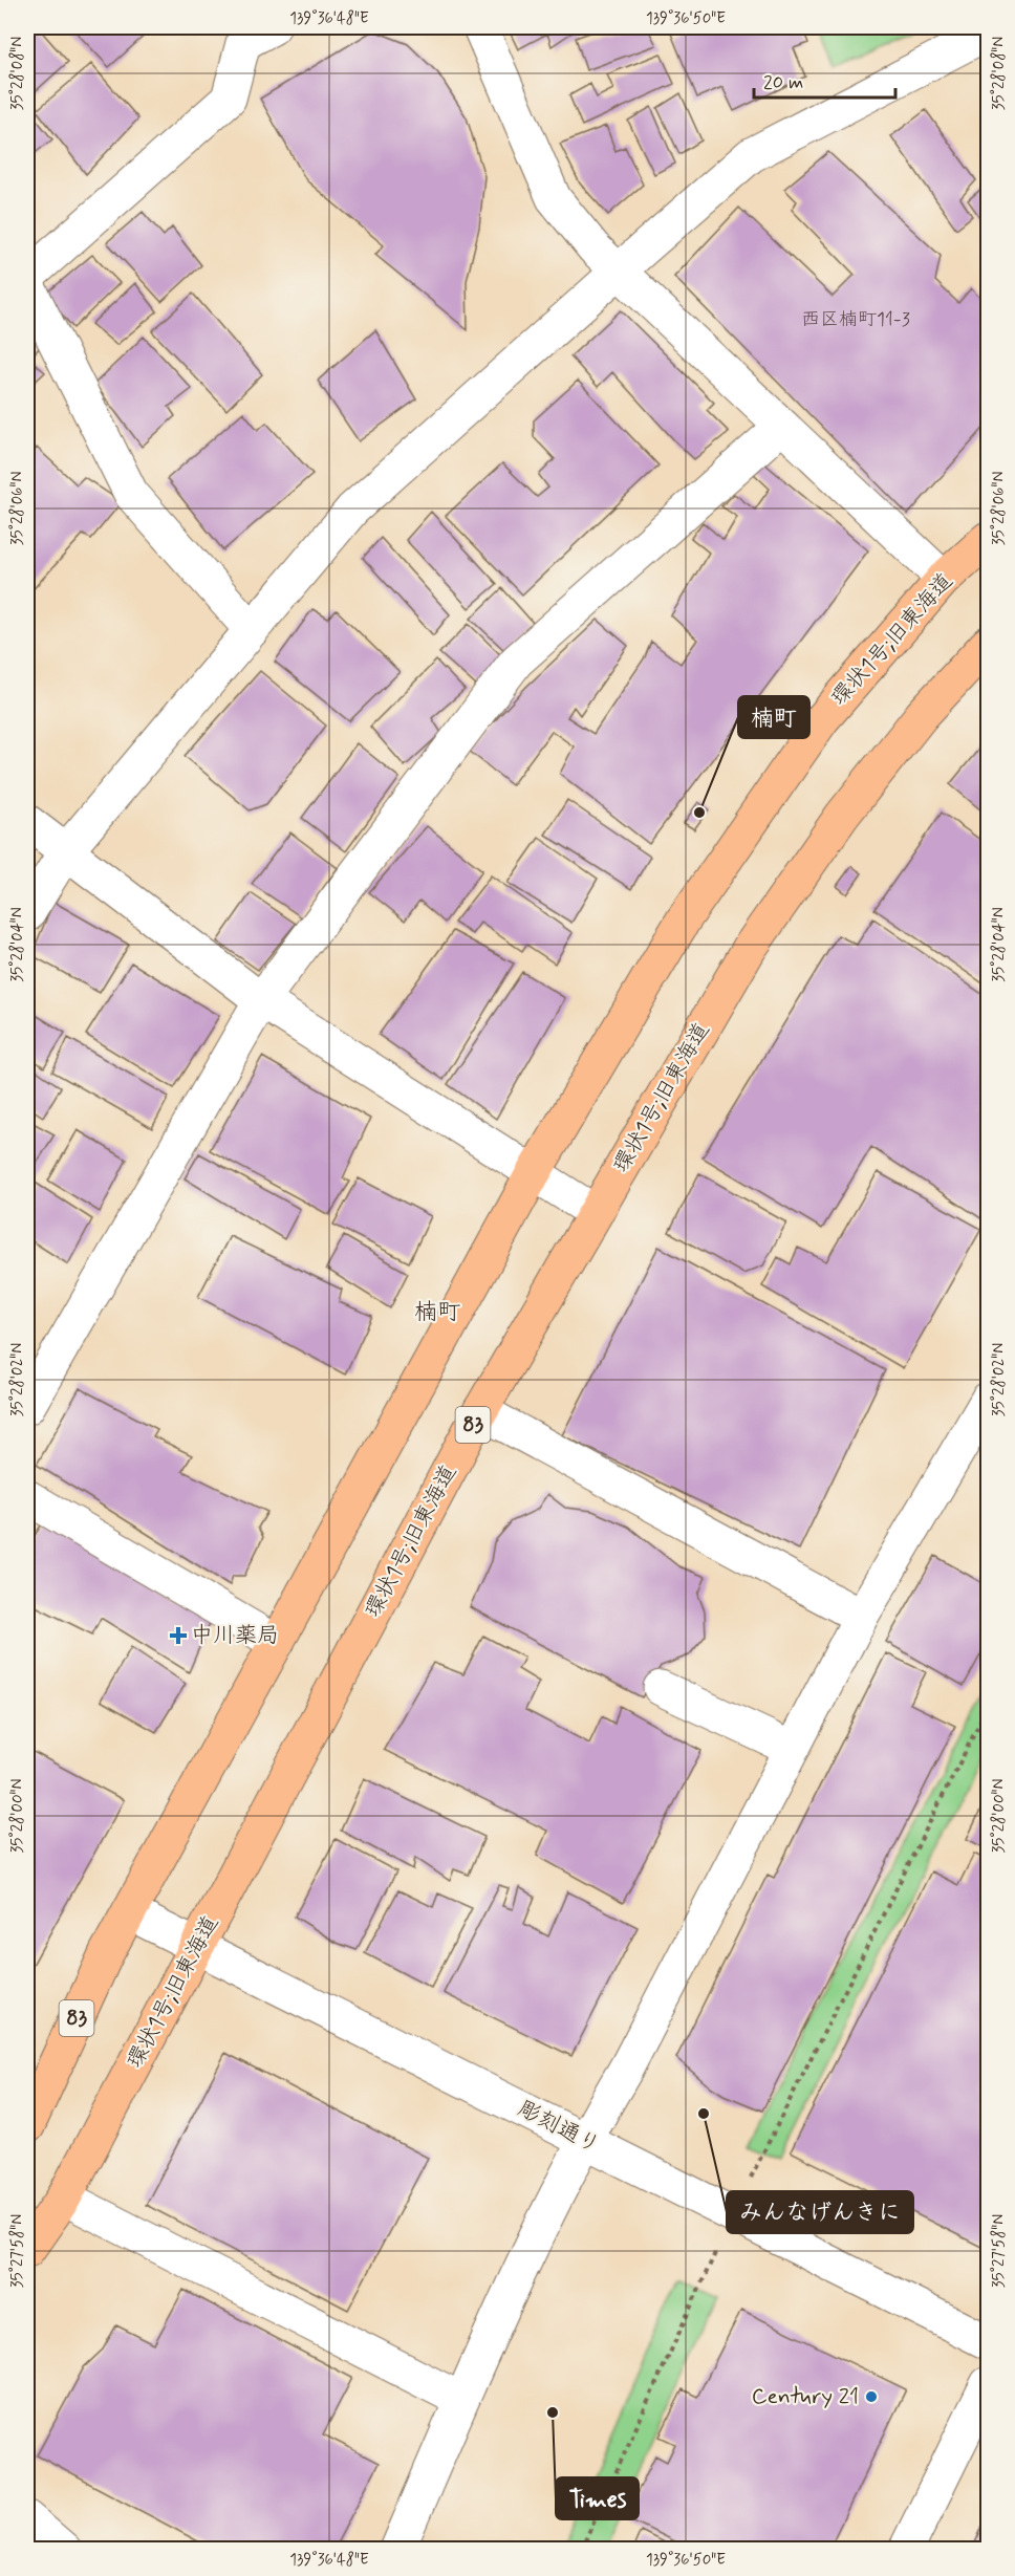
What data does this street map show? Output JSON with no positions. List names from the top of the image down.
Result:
{
  "streets": {
    "main road": ["環状1号;旧東海道", "83"],
    "street": ["彫刻通り"]
  },
  "crossings": [
    ["環状1号;旧東海道", "彫刻通り"]
  ],
  "districts": ["楠町"],
  "places": {
    "other": [
      "楠町",
      "みんなげんきに",
      "Century 21",
      "Times"
    ],
    "health": ["中川薬局"]
  },
  "house_numbers": ["西区楠町11-3"],
  "scale_bar": "20 m",
  "coordinates": [
    "139°36'48\"E",
    "139°36'50\"E",
    "35°28'08\"N",
    "35°28'06\"N",
    "35°28'04\"N",
    "35°28'02\"N",
    "35°28'00\"N",
    "35°27'58\"N"
  ]
}
